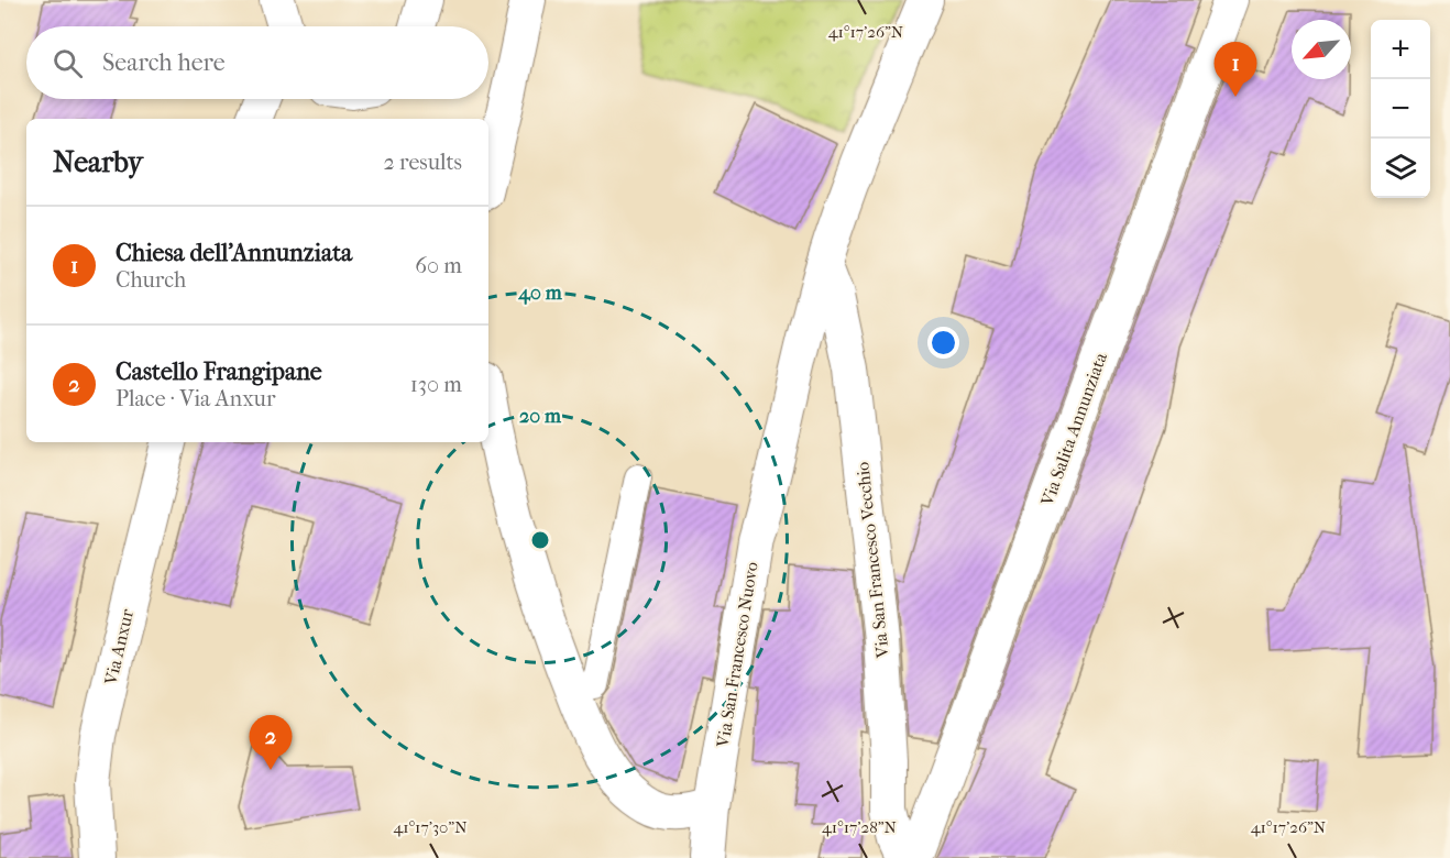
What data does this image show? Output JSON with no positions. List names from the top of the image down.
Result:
{
  "streets": {
    "street": [
      "Via Salita Annunziata",
      "Via San Francesco Vecchio",
      "Via Anxur",
      "Via San Francesco Nuovo"
    ]
  },
  "crossings": [
    ["Via San Francesco Vecchio", "Via San Francesco Nuovo"]
  ],
  "north": "bottom left",
  "page": {
    "map_buttons": ["+", "−"],
    "search": "Search here",
    "pins": ["1", "2"],
    "heading": ["Nearby", "2 results"],
    "list": [
      {
        "mark": "1",
        "name": "Chiesa dell’Annunziata",
        "note": "Church",
        "value": "60 m"
      },
      {
        "mark": "2",
        "name": "Castello Frangipane",
        "note": "Place · Via Anxur",
        "value": "130 m"
      }
    ]
  },
  "coordinates": ["41°17'26\"N", "41°17'30\"N", "41°17'28\"N"],
  "rings": ["40 m", "20 m"]
}
